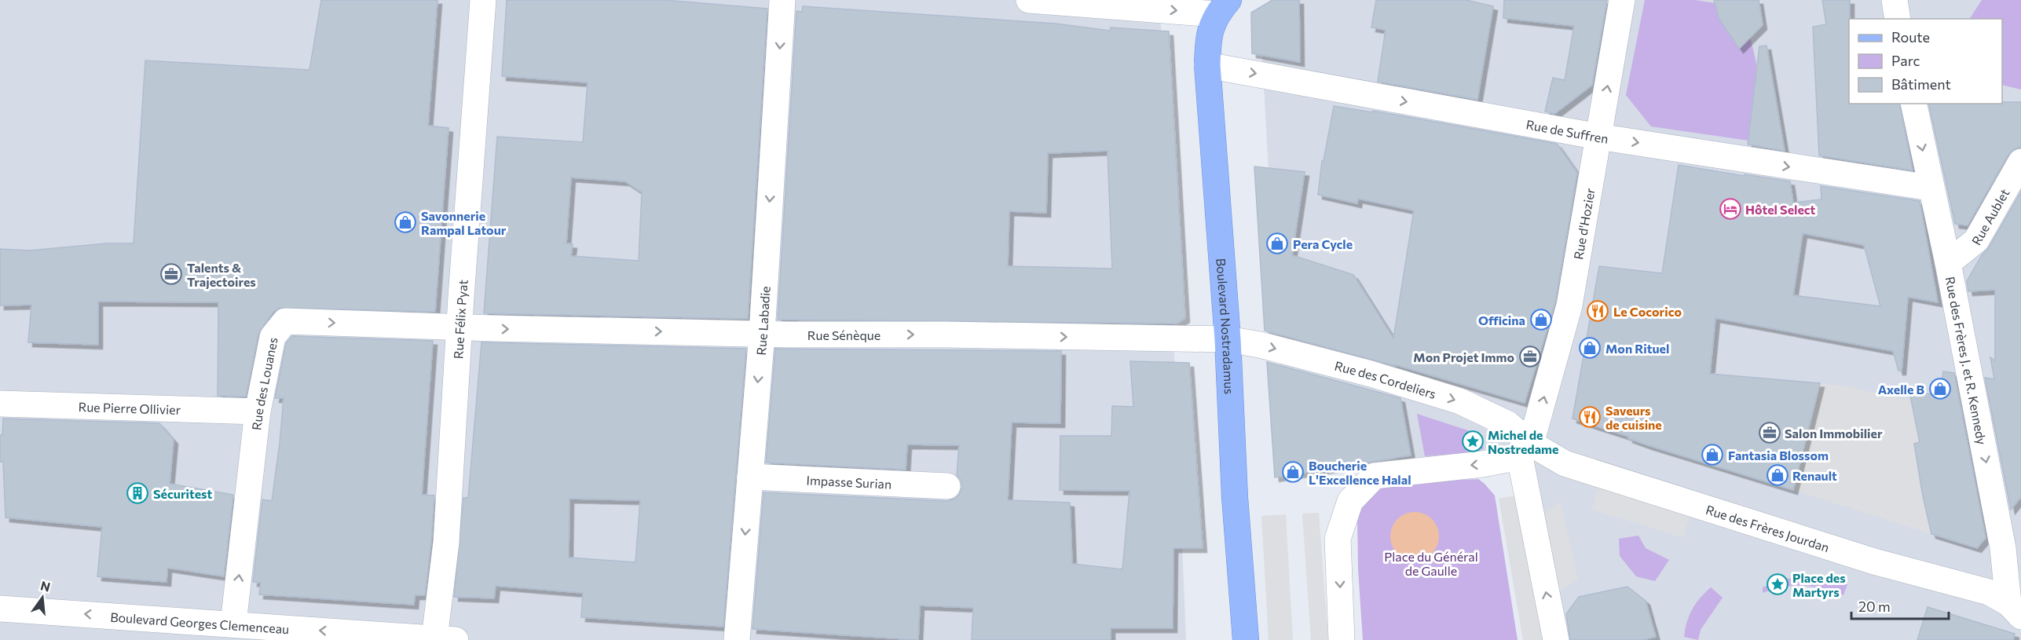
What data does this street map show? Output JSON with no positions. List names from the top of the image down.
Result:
{
  "streets": {
    "main road": ["Boulevard Nostradamus"],
    "street": [
      "Rue de Suffren",
      "Rue Aublet",
      "Rue d'Hozier",
      "Rue Félix Pyat",
      "Rue Labadie",
      "Rue Sénèque",
      "Rue des Frères J. et R. Kennedy",
      "Rue des Cordeliers",
      "Rue des Louanes",
      "Rue Pierre Ollivier",
      "Impasse Surian",
      "Rue des Frères Jourdan",
      "Boulevard Georges Clemenceau"
    ]
  },
  "crossings": [
    ["Rue de Suffren", "Rue d'Hozier"],
    ["Rue de Suffren", "Boulevard Nostradamus"],
    ["Rue de Suffren", "Rue des Frères J. et R. Kennedy"],
    ["Rue Aublet", "Rue des Frères J. et R. Kennedy"],
    ["Rue d'Hozier", "Rue des Cordeliers"],
    ["Rue d'Hozier", "Rue des Frères Jourdan"],
    ["Rue Félix Pyat", "Rue Sénèque"],
    ["Rue Félix Pyat", "Rue des Louanes"],
    ["Rue Félix Pyat", "Boulevard Georges Clemenceau"],
    ["Rue Labadie", "Rue Sénèque"],
    ["Rue Labadie", "Impasse Surian"],
    ["Boulevard Nostradamus", "Rue Sénèque"],
    ["Boulevard Nostradamus", "Rue des Cordeliers"],
    ["Rue Sénèque", "Rue des Cordeliers"],
    ["Rue Sénèque", "Rue des Louanes"],
    ["Rue des Frères J. et R. Kennedy", "Rue des Frères Jourdan"],
    ["Rue des Cordeliers", "Rue des Frères Jourdan"],
    ["Rue des Louanes", "Rue Pierre Ollivier"],
    ["Rue des Louanes", "Boulevard Georges Clemenceau"]
  ],
  "one_way": [
    "Rue de Suffren",
    "Rue d'Hozier",
    "Rue Labadie",
    "Rue Sénèque",
    "Rue des Frères J. et R. Kennedy",
    "Rue des Cordeliers",
    "Boulevard Georges Clemenceau"
  ],
  "parks": ["Place du Général de Gaulle"],
  "places": {
    "hotel": ["Hôtel Select"],
    "shop": [
      "Savonnerie Rampal Latour",
      "Pera Cycle",
      "Officina",
      "Mon Rituel",
      "Axelle B",
      "Fantasia Blossom",
      "Boucherie L'Excellence Halal",
      "Renault"
    ],
    "office": ["Talents & Trajectoires", "Mon Projet Immo", "Salon Immobilier"],
    "restaurant": ["Le Cocorico", "Saveurs de cuisine"],
    "place": ["Michel de Nostredame", "Place des Martyrs"],
    "building": ["Sécuritest"]
  },
  "legend": ["Route", "Parc", "Bâtiment"],
  "scale_bar": "20 m",
  "north": "top"
}
